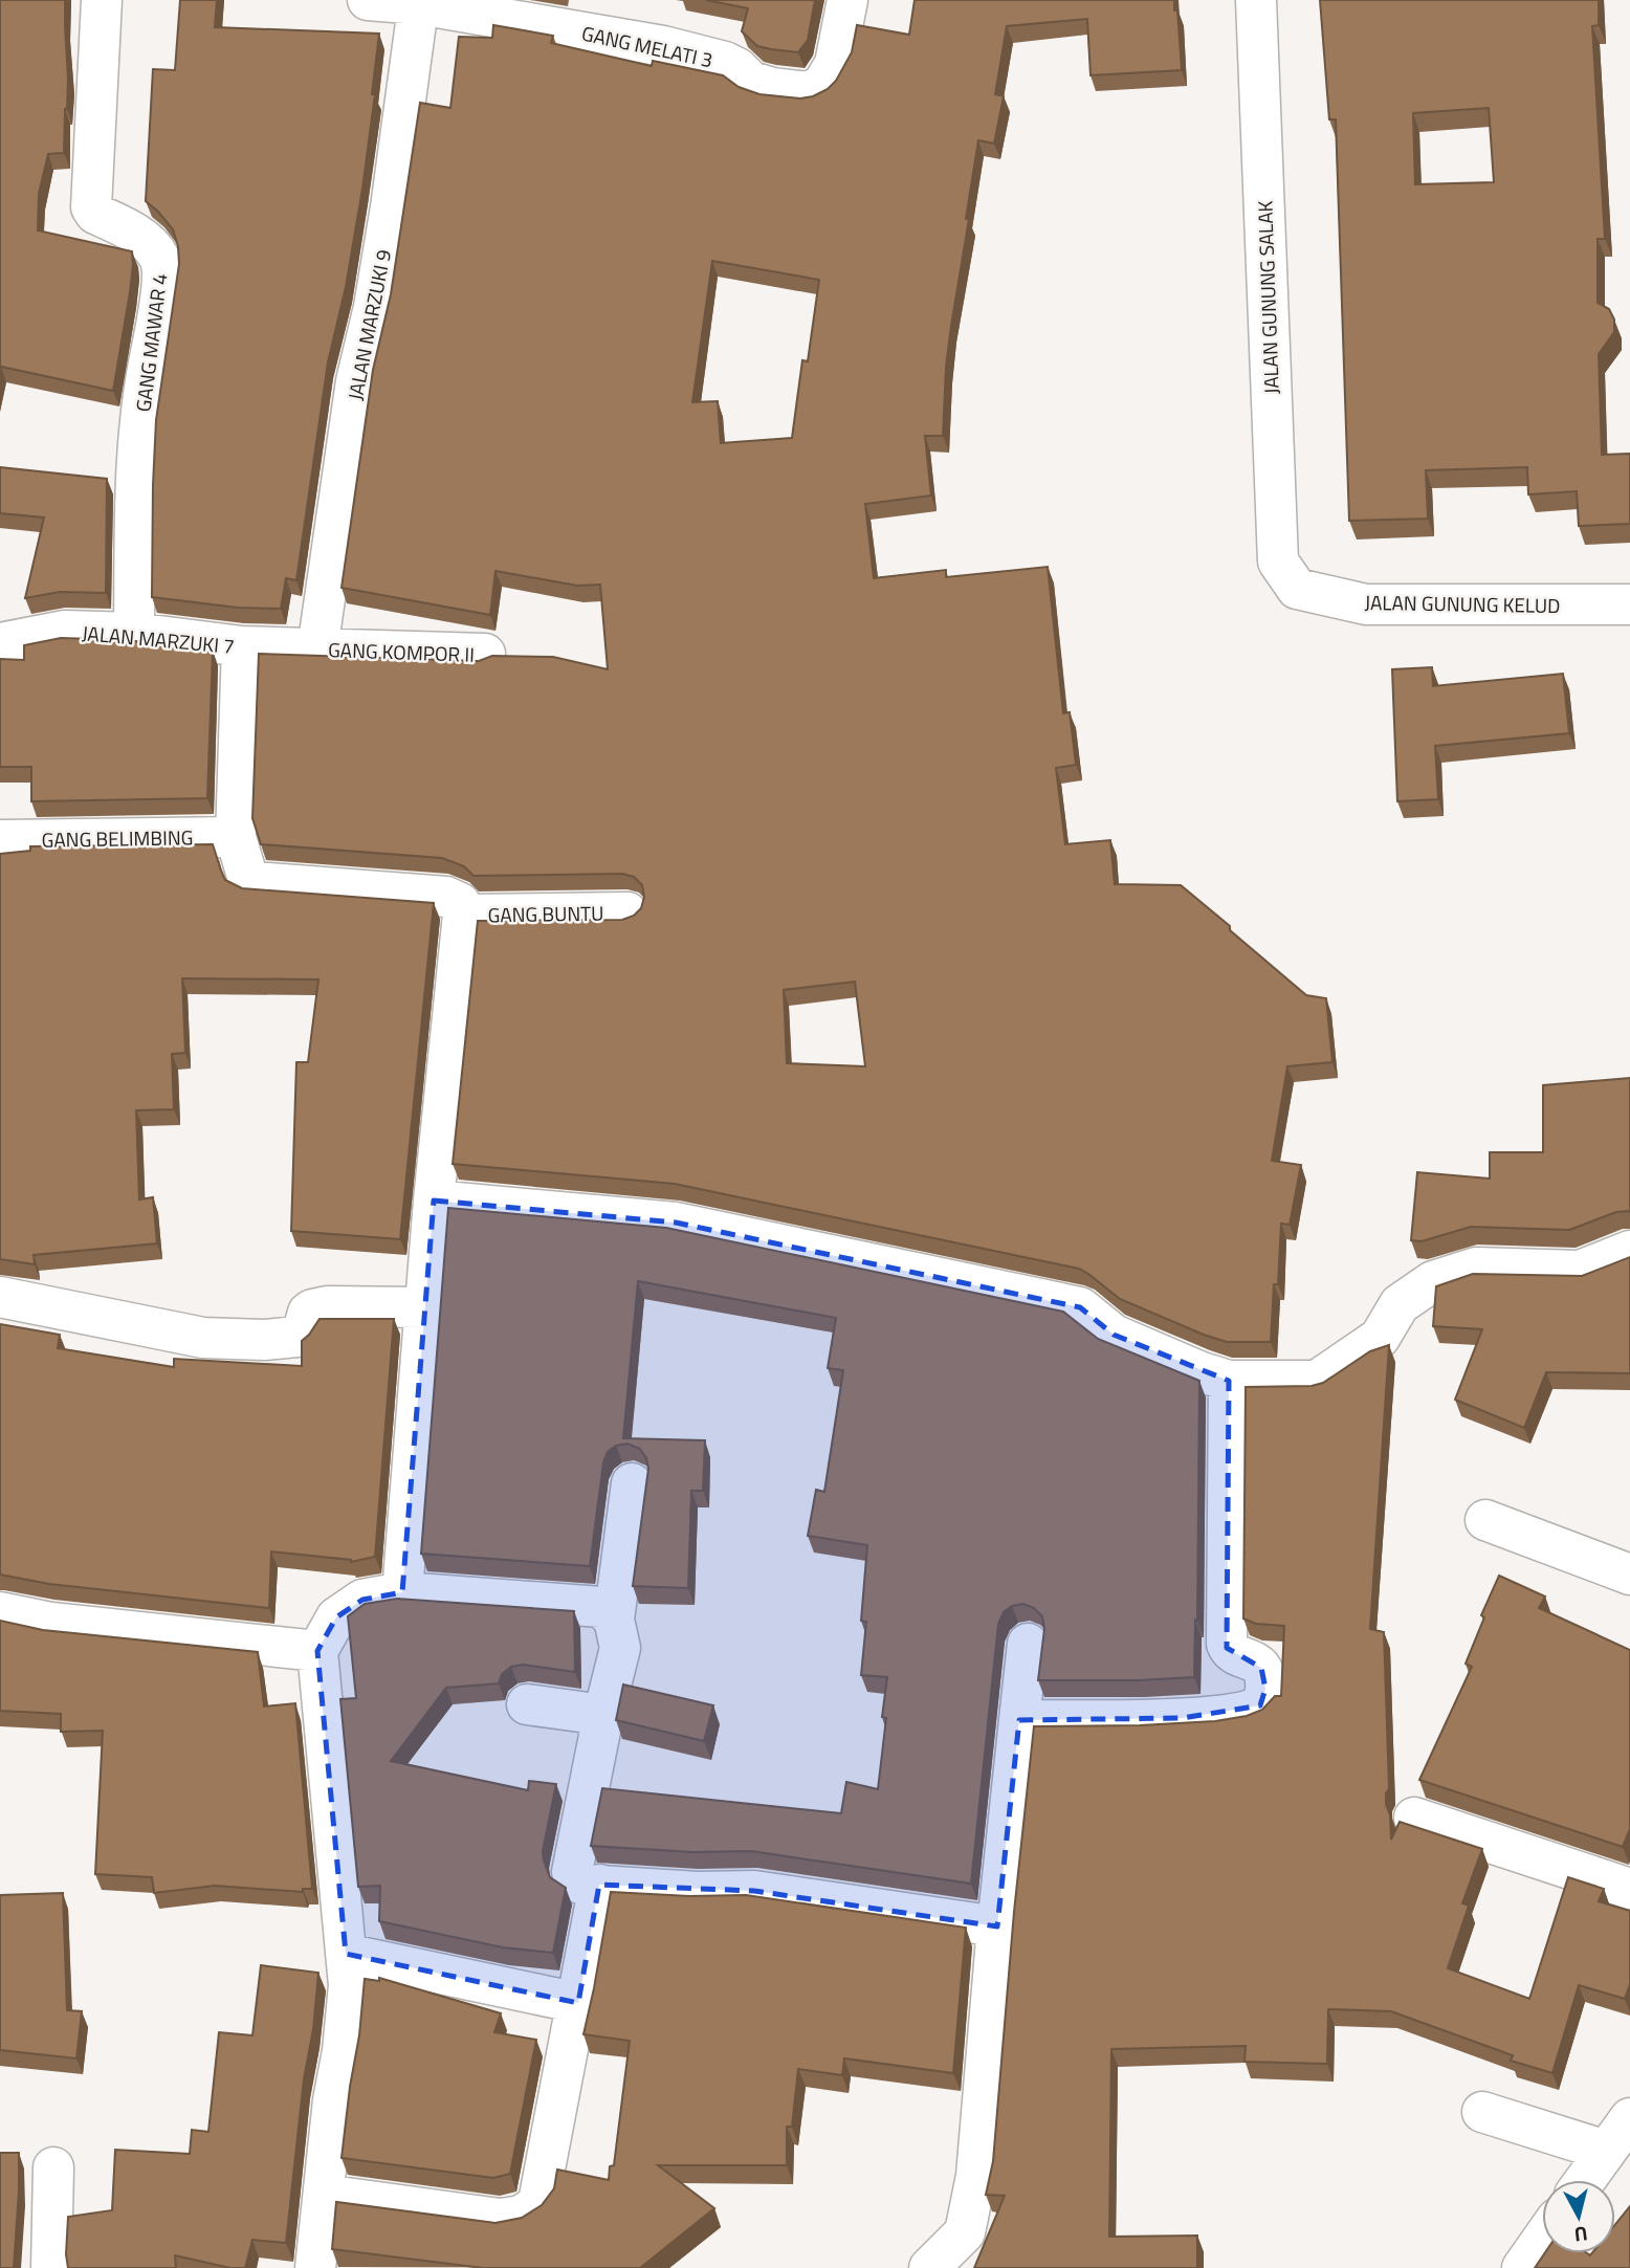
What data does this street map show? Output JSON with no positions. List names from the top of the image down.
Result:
{
  "streets": {
    "street": [
      "GANG MELATI 3",
      "JALAN GUNUNG SALAK",
      "JALAN MARZUKI 9",
      "GANG MAWAR 4",
      "JALAN GUNUNG KELUD",
      "JALAN MARZUKI 7",
      "GANG KOMPOR II",
      "GANG BELIMBING",
      "GANG BUNTU"
    ]
  },
  "crossings": [
    ["GANG MELATI 3", "JALAN MARZUKI 9"],
    ["JALAN GUNUNG SALAK", "JALAN GUNUNG KELUD"],
    ["JALAN MARZUKI 9", "JALAN MARZUKI 7"],
    ["JALAN MARZUKI 9", "GANG KOMPOR II"],
    ["GANG MAWAR 4", "JALAN MARZUKI 7"],
    ["JALAN MARZUKI 7", "GANG KOMPOR II"]
  ],
  "north": "bottom"
}
